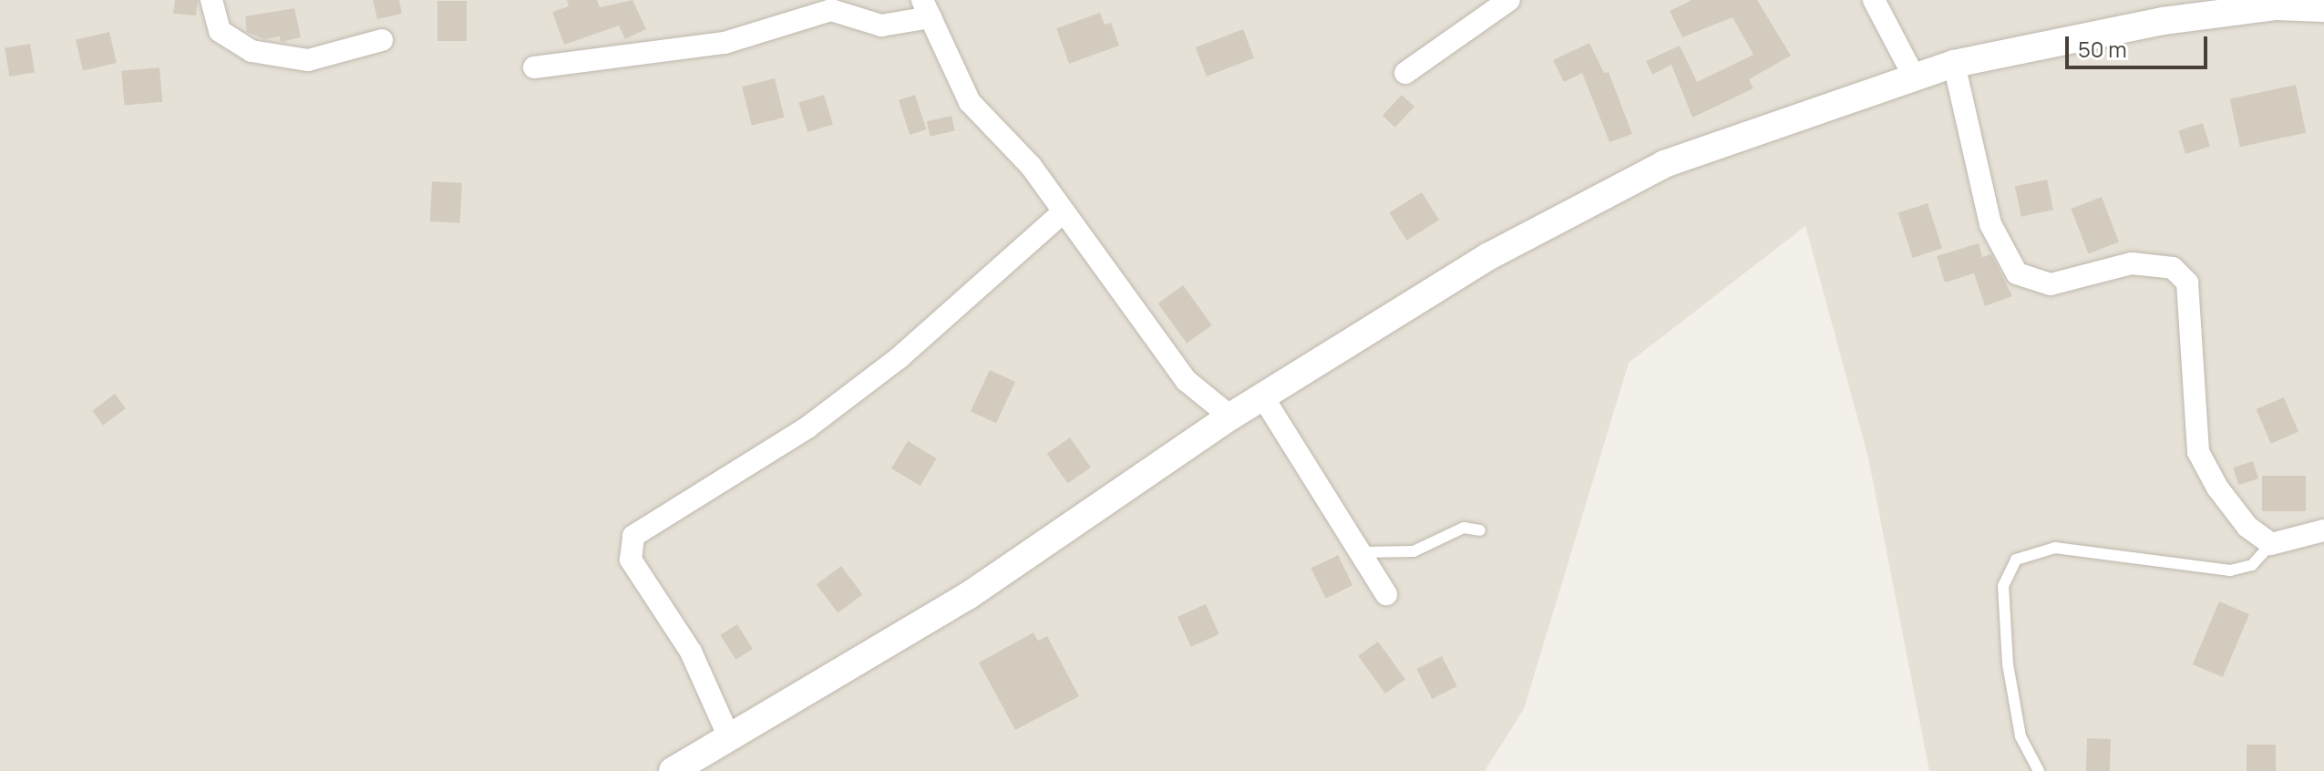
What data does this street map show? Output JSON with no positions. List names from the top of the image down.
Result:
{
  "scale_bar": "50 m"
}
